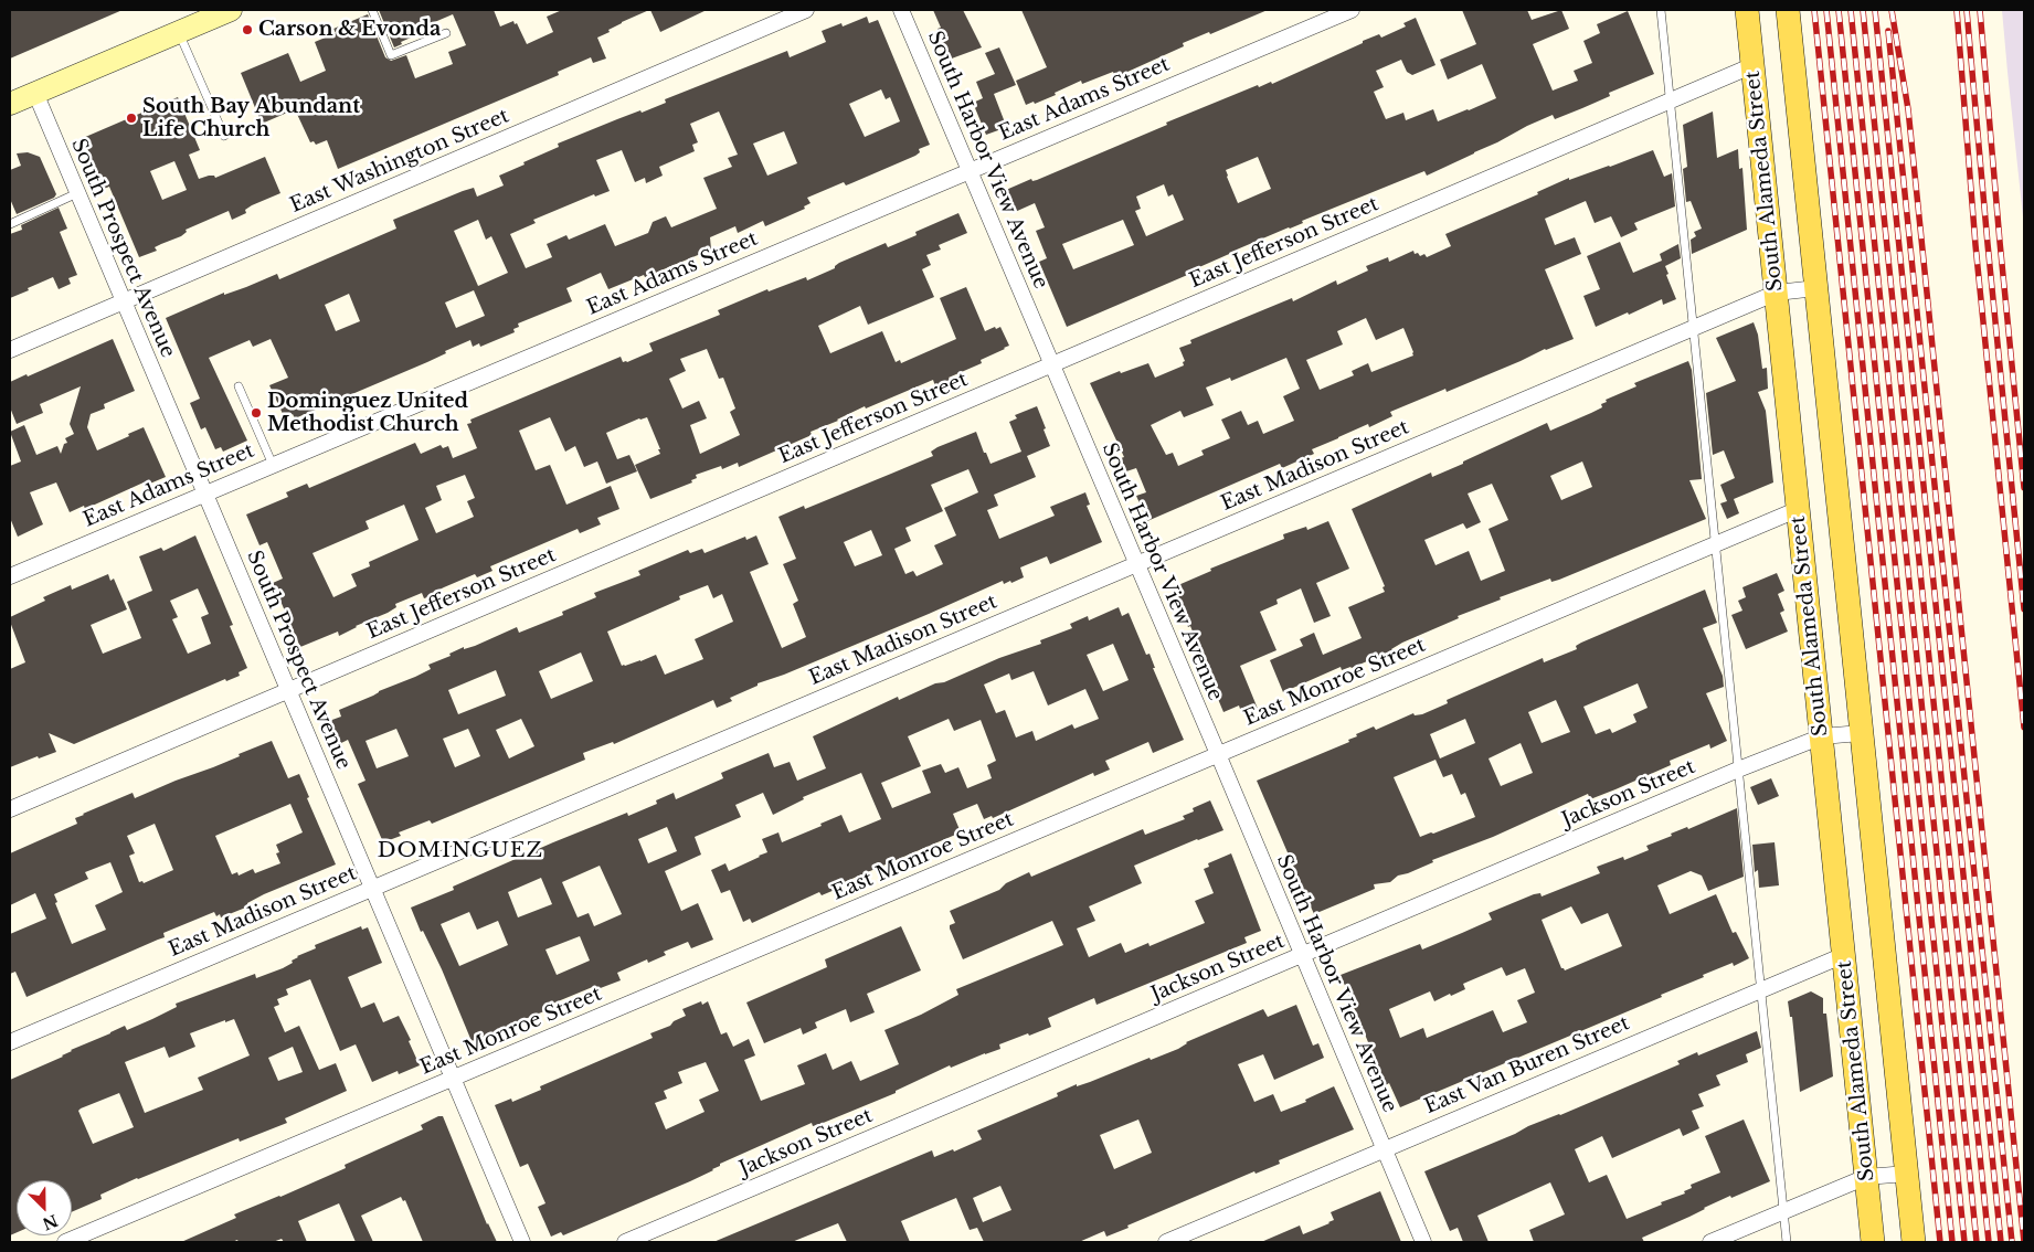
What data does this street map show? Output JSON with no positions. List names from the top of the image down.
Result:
{
  "streets": {
    "main road": ["South Alameda Street"],
    "street": [
      "East Adams Street",
      "South Harbor View Avenue",
      "East Washington Street",
      "East Jefferson Street",
      "South Prospect Avenue",
      "East Madison Street",
      "East Monroe Street",
      "Jackson Street",
      "East Van Buren Street"
    ]
  },
  "crossings": [
    ["East Adams Street", "South Harbor View Avenue"],
    ["East Adams Street", "South Prospect Avenue"],
    ["South Harbor View Avenue", "East Jefferson Street"],
    ["South Harbor View Avenue", "East Madison Street"],
    ["South Harbor View Avenue", "East Monroe Street"],
    ["South Harbor View Avenue", "Jackson Street"],
    ["South Harbor View Avenue", "East Van Buren Street"],
    ["East Washington Street", "South Prospect Avenue"],
    ["South Alameda Street", "East Jefferson Street"],
    ["South Alameda Street", "East Madison Street"],
    ["South Alameda Street", "East Monroe Street"],
    ["South Alameda Street", "Jackson Street"],
    ["South Alameda Street", "East Van Buren Street"],
    ["East Jefferson Street", "South Prospect Avenue"],
    ["South Prospect Avenue", "East Madison Street"],
    ["South Prospect Avenue", "East Monroe Street"]
  ],
  "districts": ["DOMINGUEZ"],
  "places": ["Carson & Evonda", "South Bay Abundant Life Church", "Dominguez United Methodist Church"],
  "north": "bottom right"
}
